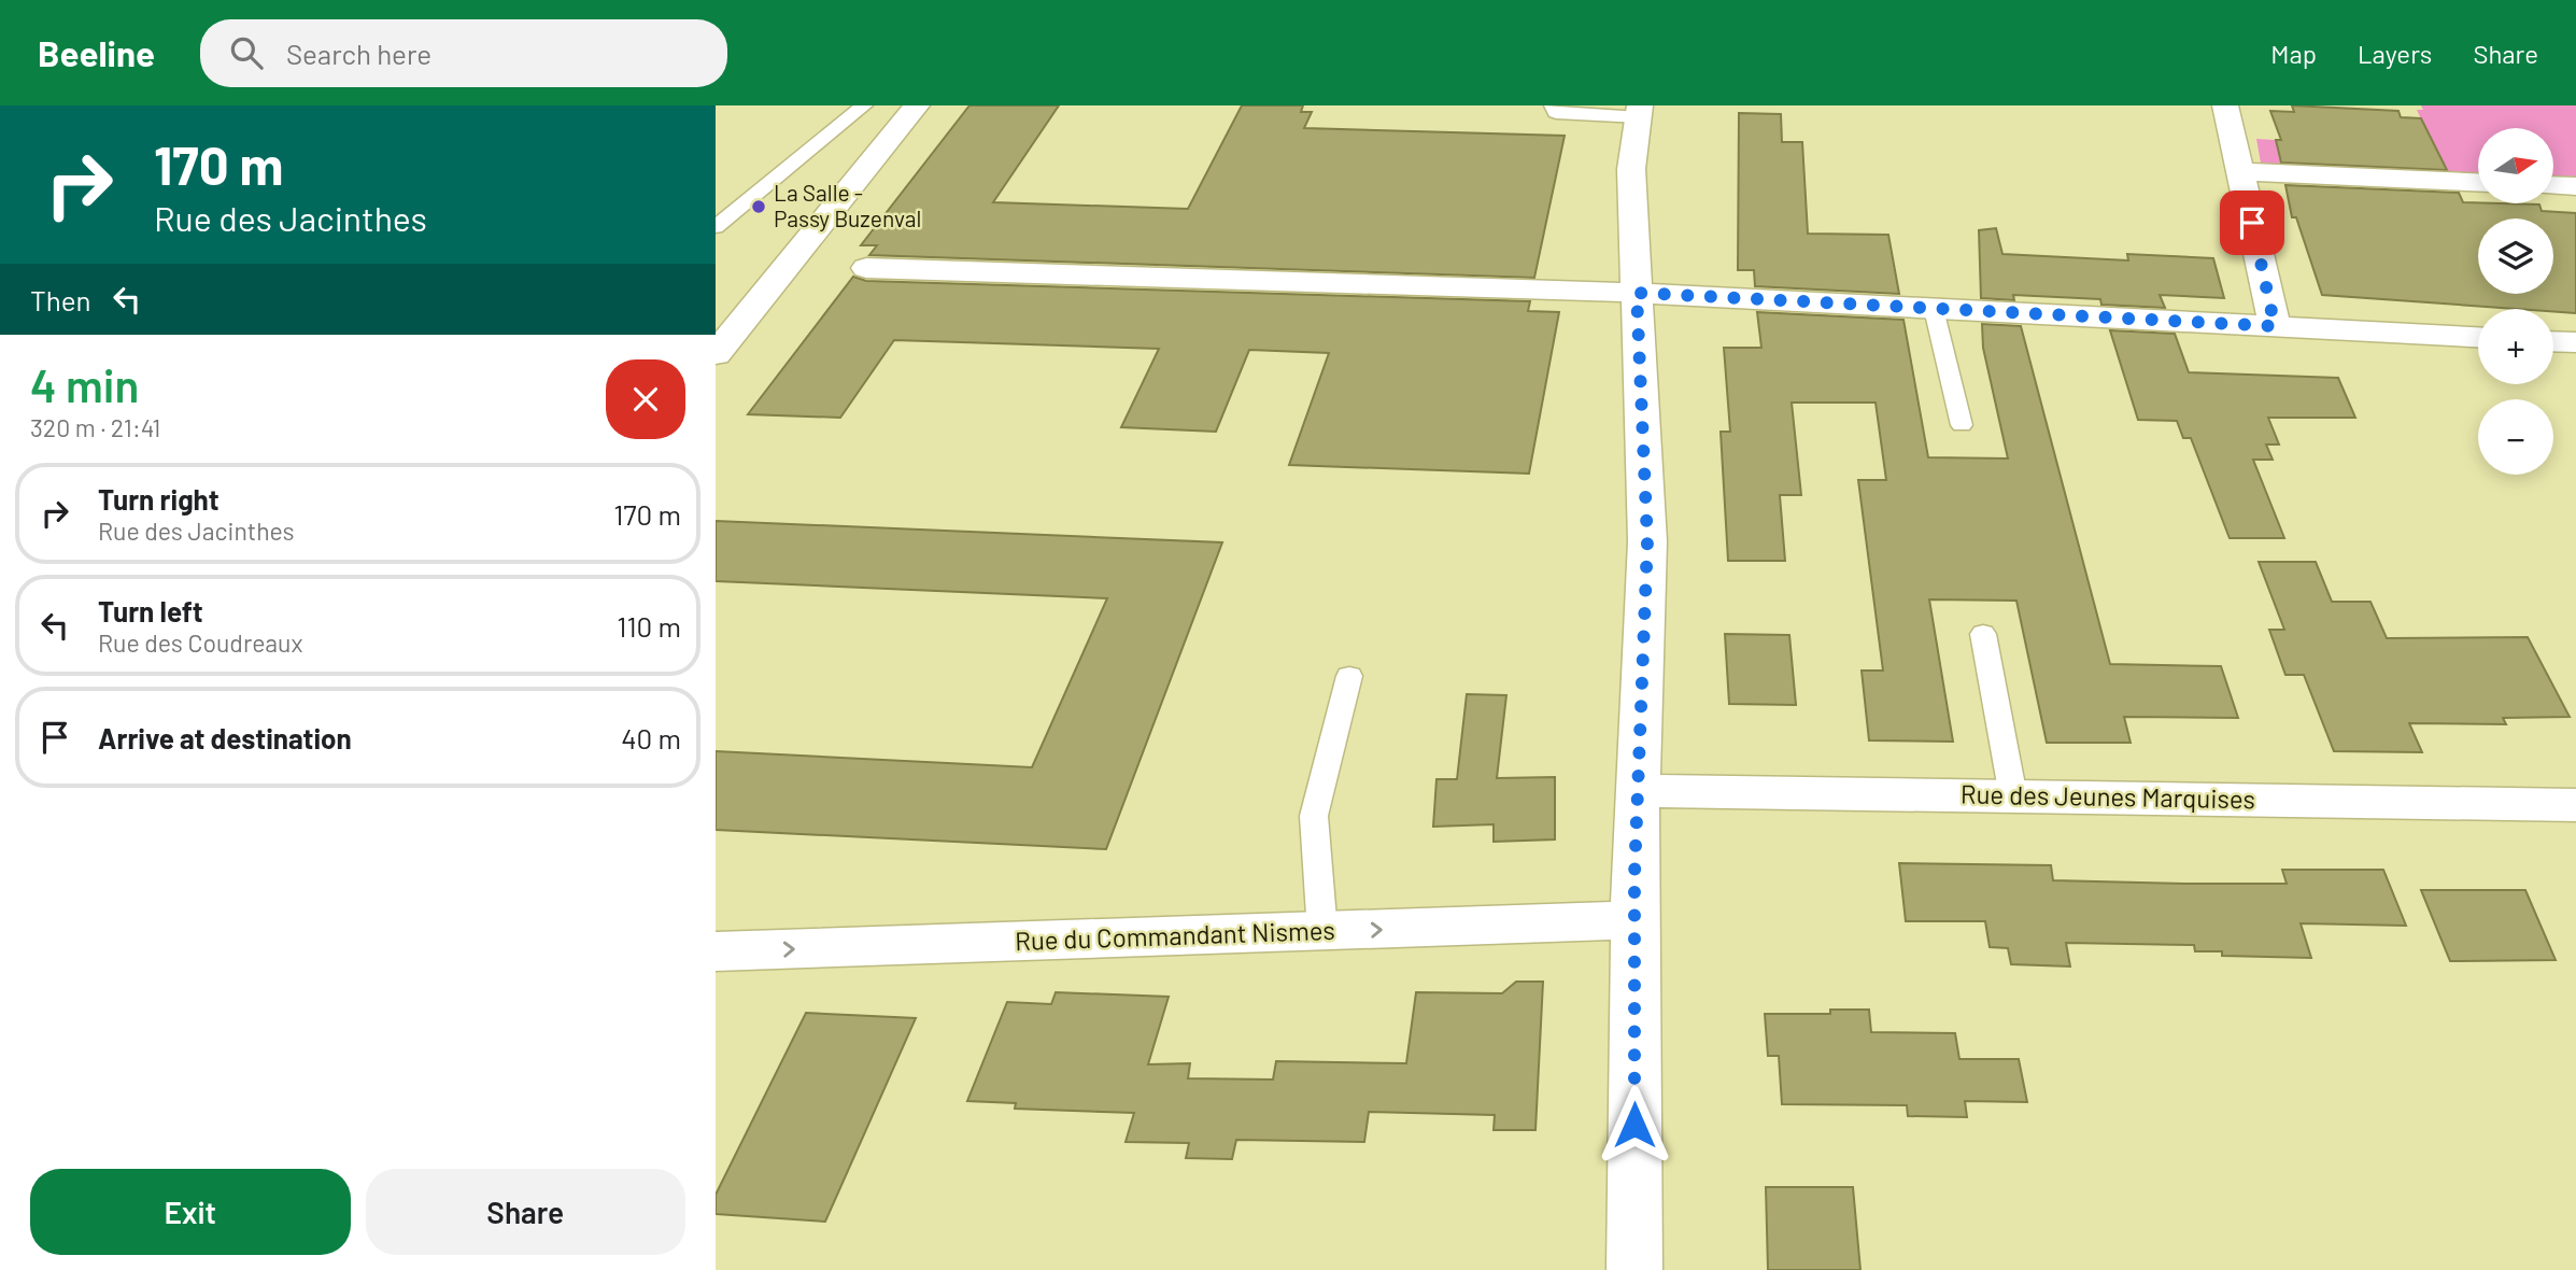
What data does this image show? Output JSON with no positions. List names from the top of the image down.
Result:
{
  "streets": {
    "street": ["Rue des Jeunes Marquises", "Rue du Commandant Nismes"]
  },
  "one_way": ["Rue du Commandant Nismes"],
  "places": ["La Salle - Passy Buzenval"],
  "north": "right",
  "page": {
    "header": "Beeline",
    "search": "Search here",
    "nav": ["Map", "Layers", "Share"],
    "turn": ["170 m", "Rue des Jacinthes"],
    "map_buttons": ["+", "−"],
    "then": "Then",
    "heading": ["4 min", "320 m · 21:41"],
    "list": [
      {
        "name": "Turn right",
        "note": "Rue des Jacinthes",
        "value": "170 m"
      },
      {
        "name": "Turn left",
        "note": "Rue des Coudreaux",
        "value": "110 m"
      },
      {
        "name": "Arrive at destination",
        "value": "40 m"
      }
    ],
    "buttons": ["Exit", "Share"]
  }
}
